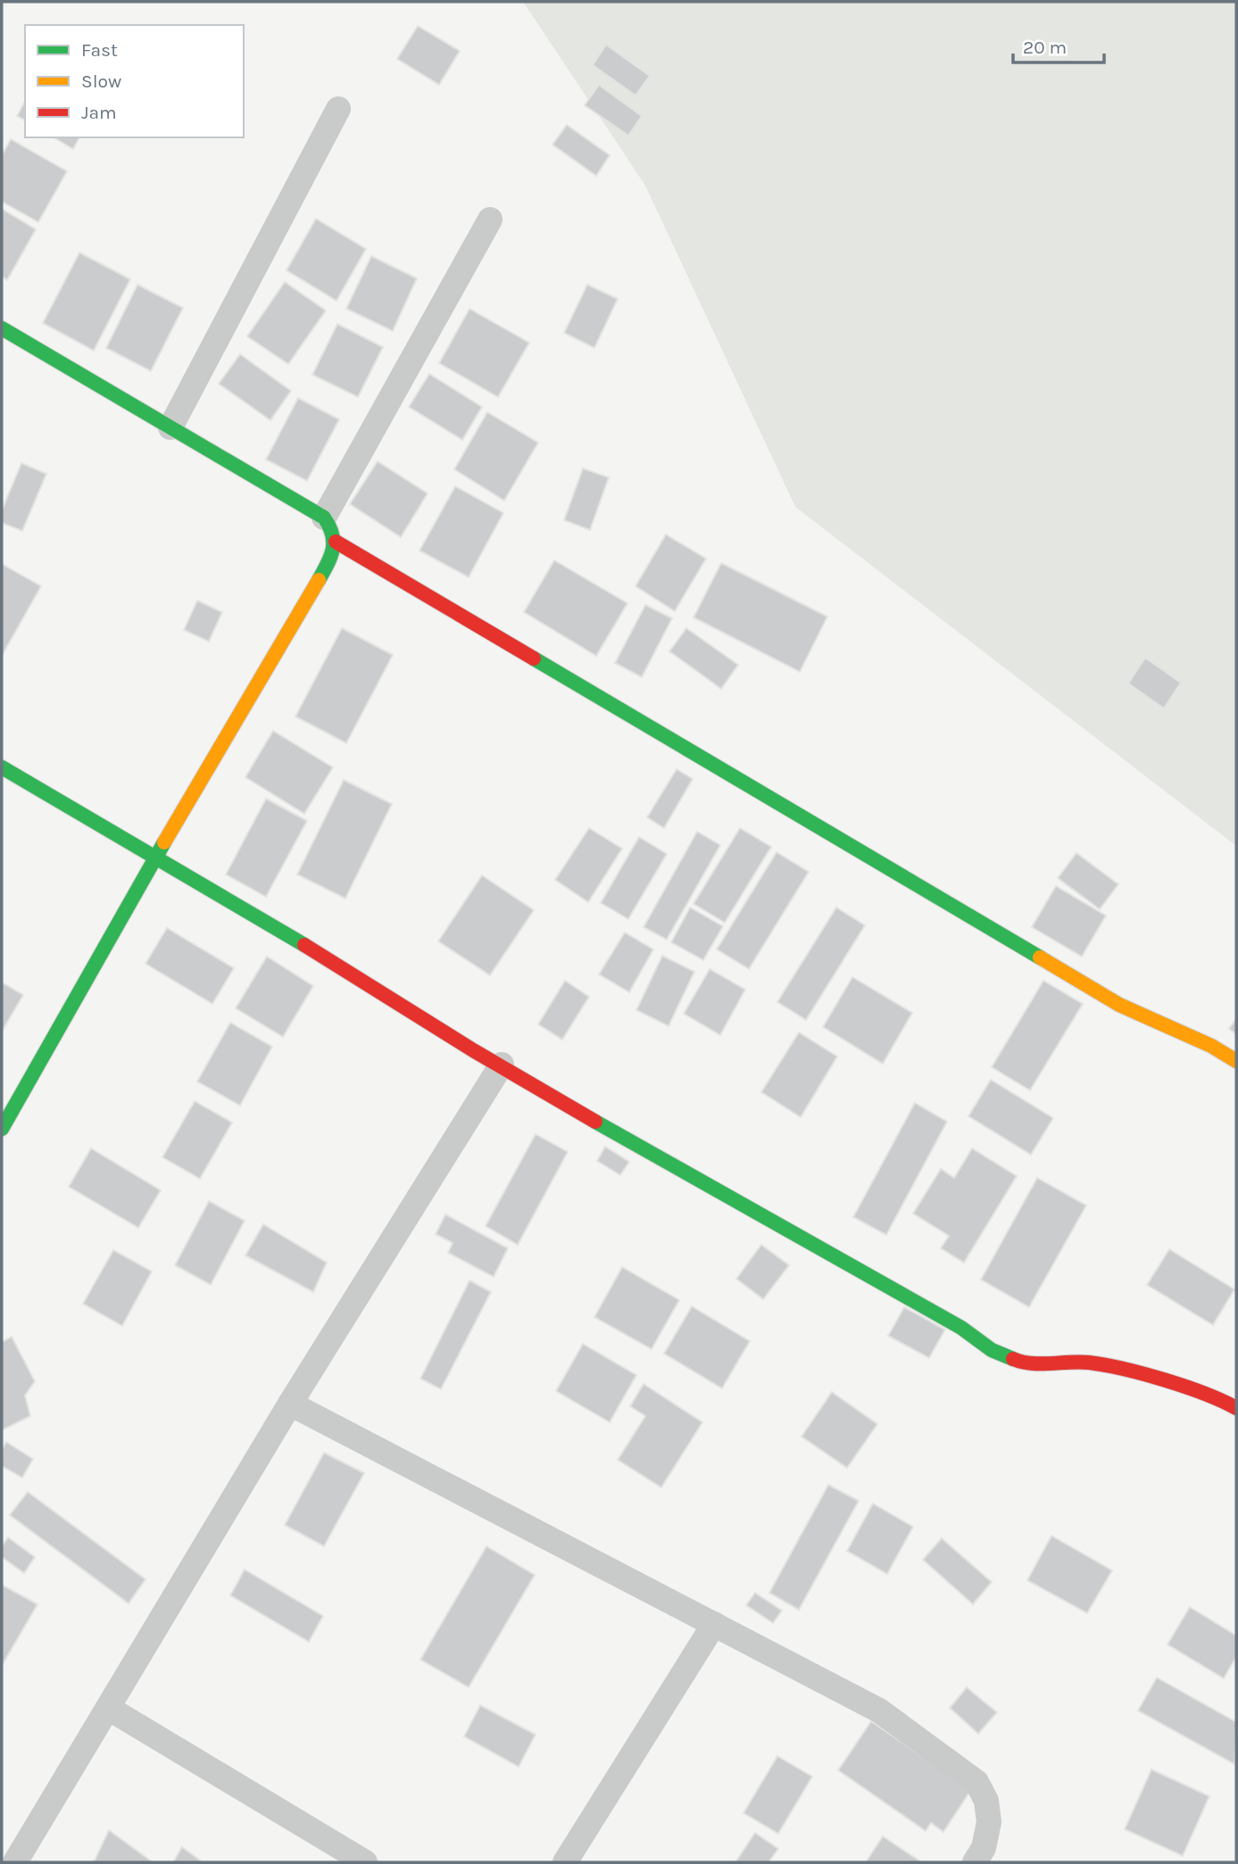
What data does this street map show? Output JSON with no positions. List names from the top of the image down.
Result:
{
  "legend": ["Fast", "Slow", "Jam"],
  "scale_bar": "20 m"
}
